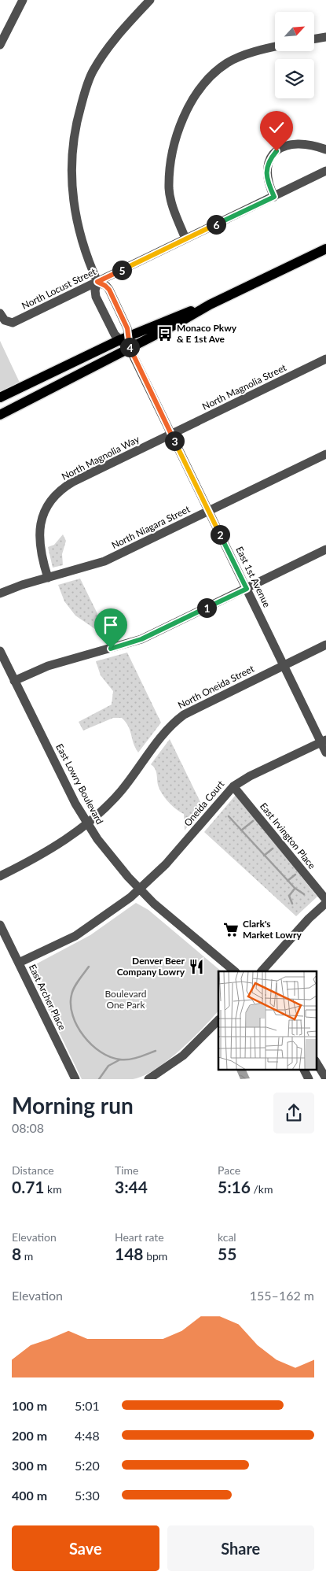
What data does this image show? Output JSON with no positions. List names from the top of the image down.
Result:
{
  "streets": {
    "street": [
      "North Locust Street",
      "North Magnolia Street",
      "North Magnolia Way",
      "North Niagara Street",
      "East 1st Avenue",
      "North Oneida Street",
      "East Lowry Boulevard",
      "Oneida Court",
      "East Irvington Place",
      "East Archer Place"
    ]
  },
  "crossings": [
    ["North Locust Street", "East 1st Avenue"],
    ["North Magnolia Street", "North Magnolia Way"],
    ["North Magnolia Street", "East 1st Avenue"],
    ["North Magnolia Way", "North Niagara Street"],
    ["North Magnolia Way", "East 1st Avenue"],
    ["North Niagara Street", "East 1st Avenue"],
    ["East 1st Avenue", "North Oneida Street"],
    ["East 1st Avenue", "Oneida Court"],
    ["North Oneida Street", "East Lowry Boulevard"],
    ["East Lowry Boulevard", "Oneida Court"],
    ["Oneida Court", "East Irvington Place"],
    ["Oneida Court", "East Archer Place"]
  ],
  "parks": ["Boulevard One Park"],
  "places": {
    "bus stop": ["Monaco Pkwy & E 1st Ave"],
    "supermarket": ["Clark's Market Lowry"],
    "restaurant": ["Denver Beer Company Lowry"]
  },
  "north": "top right",
  "page": {
    "pins": [
      "6",
      "5",
      "4",
      "3",
      "2",
      "1"
    ],
    "heading": ["Morning run", "08:08"],
    "stats": [
      ["Distance", "0.71 km"],
      ["Time", "3:44"],
      ["Pace", "5:16 /km"],
      ["Elevation", "8 m"],
      ["Heart rate", "148 bpm"],
      ["kcal", "55"]
    ],
    "chart": ["Elevation", "155–162 m"],
    "list": [
      {
        "name": "100 m",
        "note": "5:01"
      },
      {
        "name": "200 m",
        "note": "4:48"
      },
      {
        "name": "300 m",
        "note": "5:20"
      },
      {
        "name": "400 m",
        "note": "5:30"
      }
    ],
    "buttons": ["Save", "Share"]
  }
}
